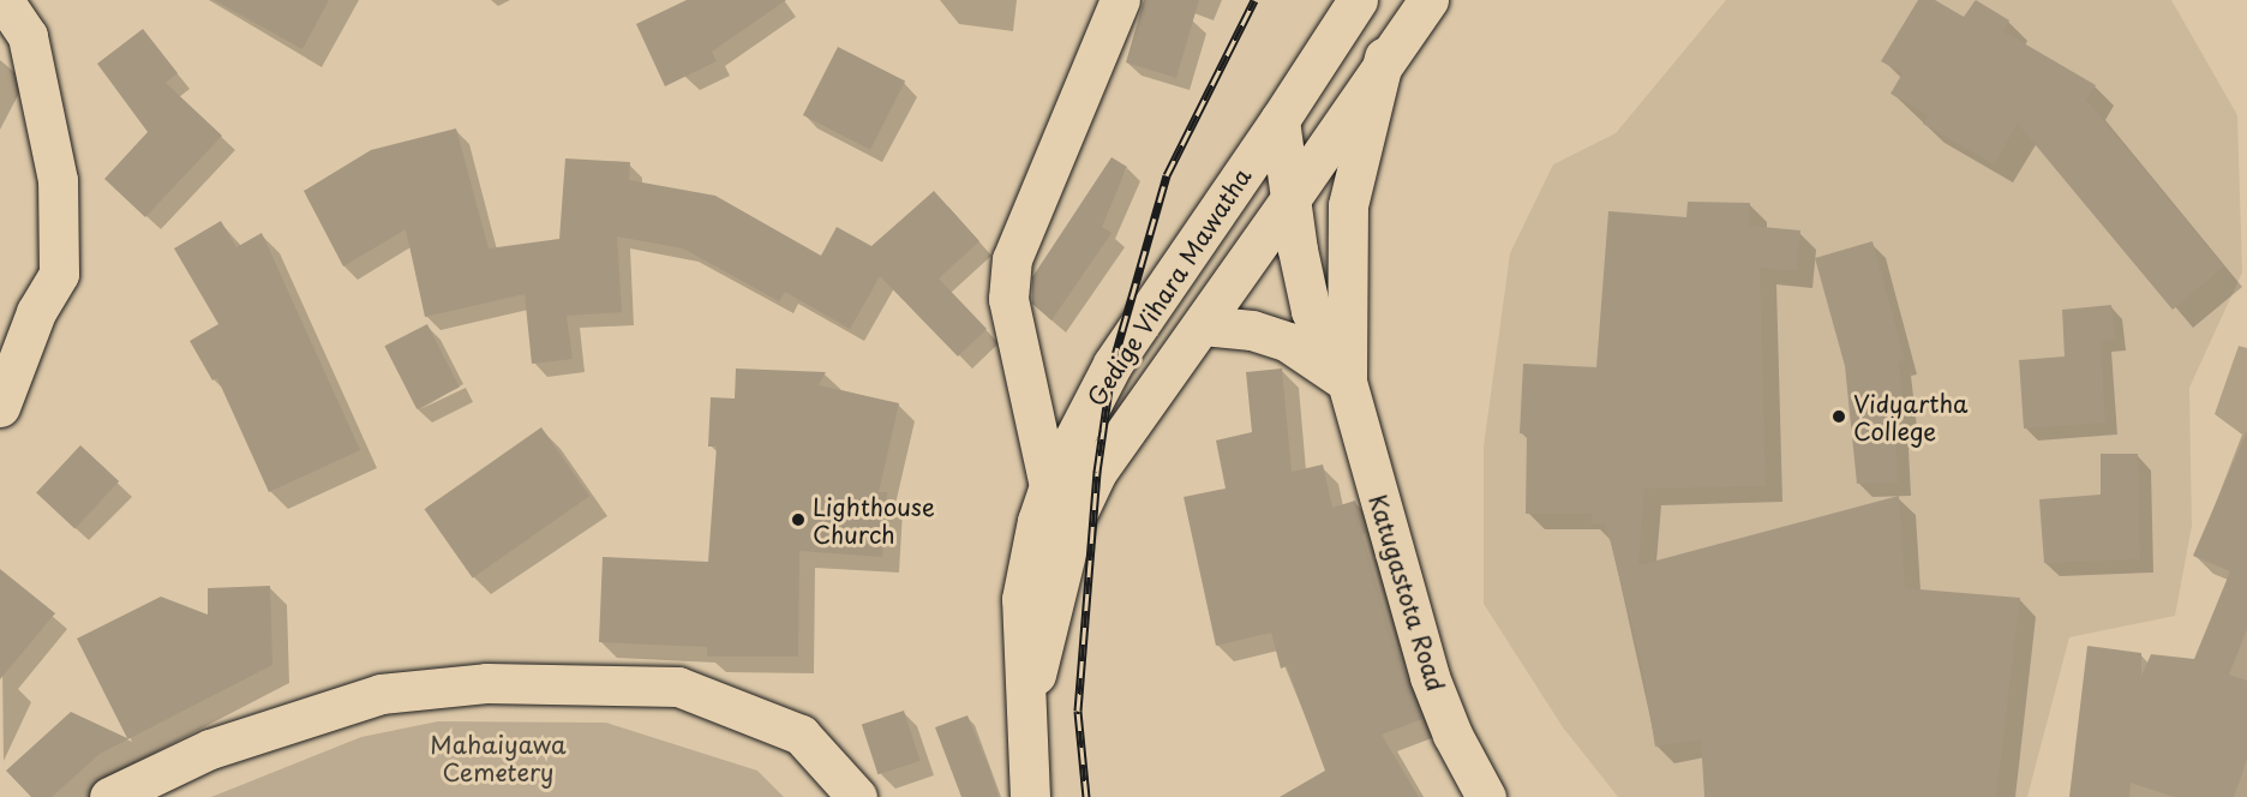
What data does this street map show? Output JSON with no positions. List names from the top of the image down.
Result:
{
  "streets": {
    "main road": ["Gedige Vihara Mawatha", "Katugastota Road"]
  },
  "crossings": [
    ["Gedige Vihara Mawatha", "Katugastota Road"]
  ],
  "parks": ["Mahaiyawa Cemetery"],
  "places": ["Vidyartha College", "Lighthouse Church"]
}
